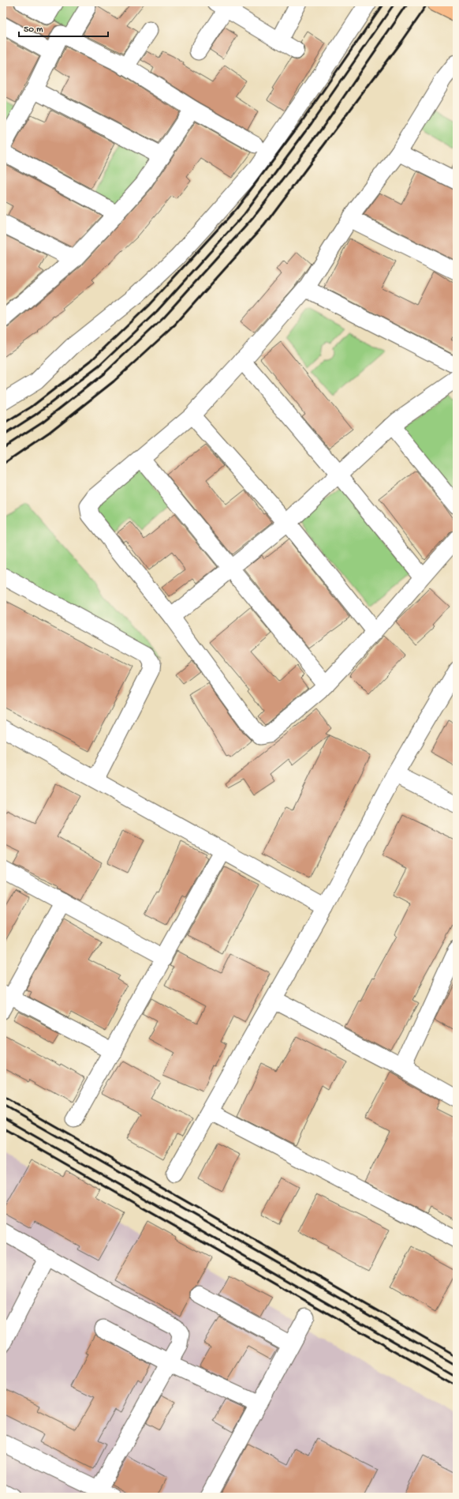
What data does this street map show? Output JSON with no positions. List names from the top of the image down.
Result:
{
  "scale_bar": "50 m"
}
